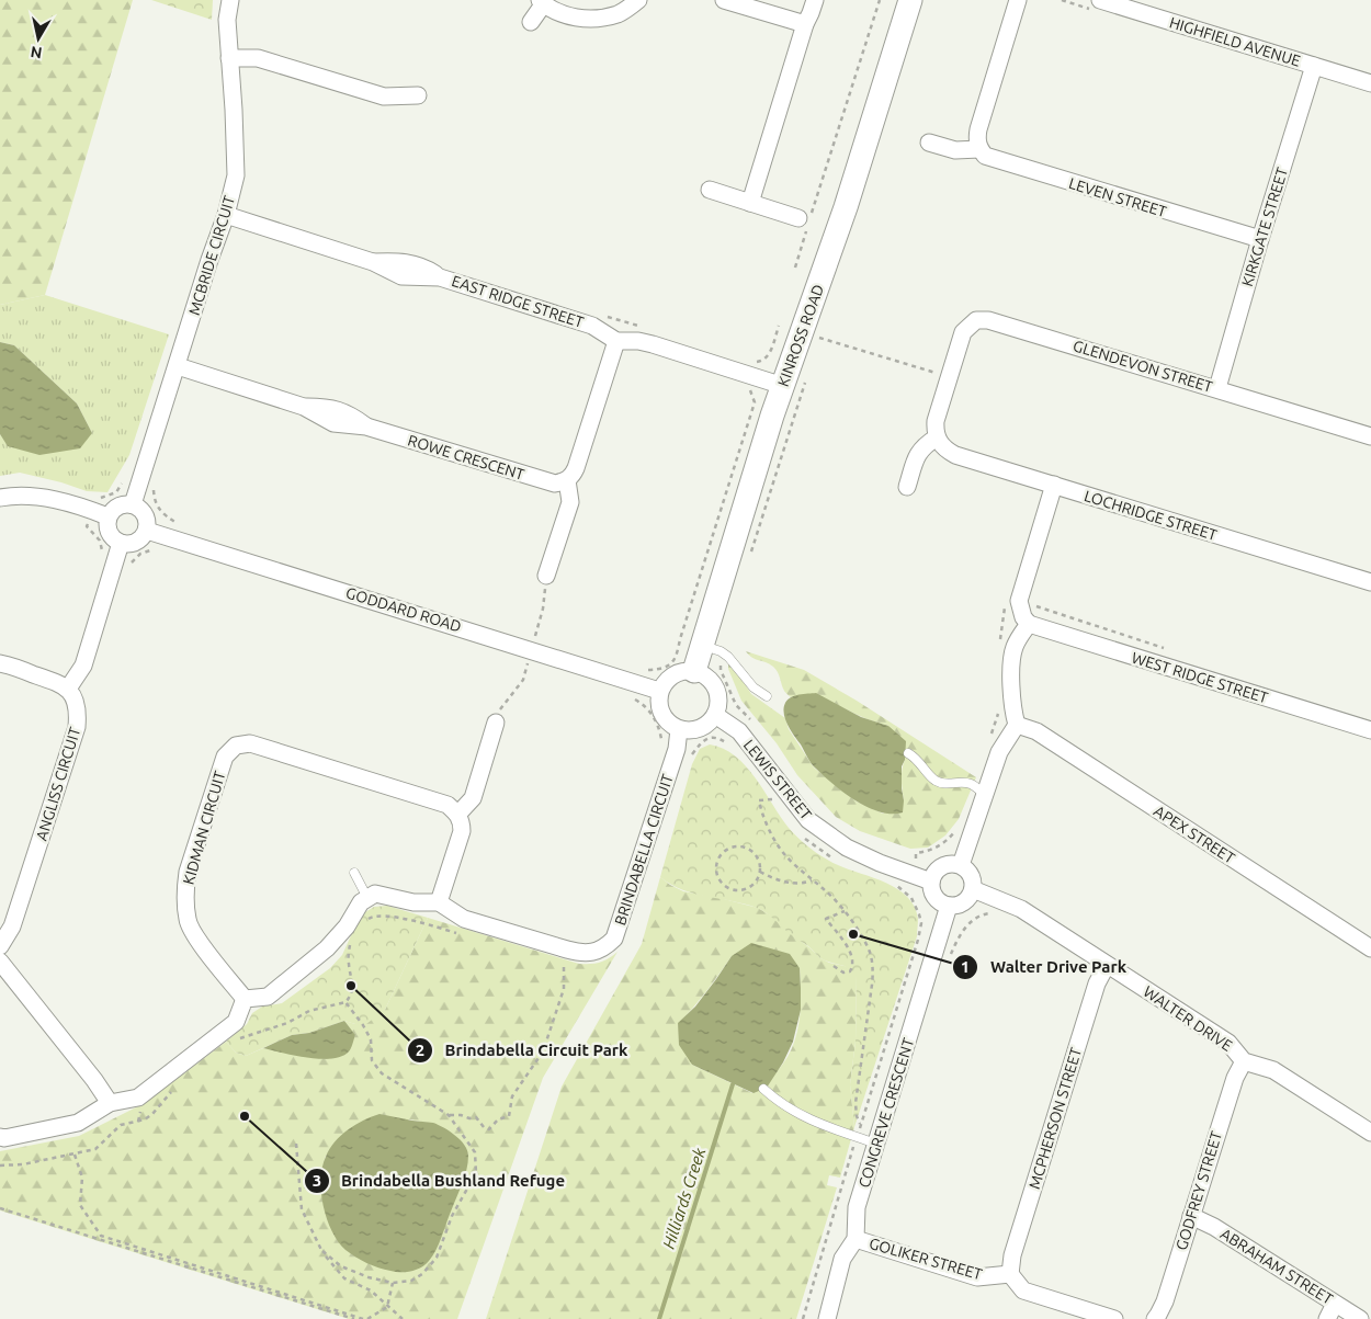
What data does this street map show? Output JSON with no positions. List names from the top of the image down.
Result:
{
  "streets": {
    "street": [
      "HIGHFIELD AVENUE",
      "LEVEN STREET",
      "KIRKGATE STREET",
      "MCBRIDE CIRCUIT",
      "EAST RIDGE STREET",
      "KINROSS ROAD",
      "GLENDEVON STREET",
      "ROWE CRESCENT",
      "LOCHRIDGE STREET",
      "GODDARD ROAD",
      "WEST RIDGE STREET",
      "LEWIS STREET",
      "ANGLISS CIRCUIT",
      "KIDMAN CIRCUIT",
      "APEX STREET",
      "BRINDABELLA CIRCUIT",
      "WALTER DRIVE",
      "CONGREVE CRESCENT",
      "MCPHERSON STREET",
      "GODFREY STREET",
      "GOLIKER STREET",
      "ABRAHAM STREET"
    ]
  },
  "crossings": [
    ["HIGHFIELD AVENUE", "KIRKGATE STREET"],
    ["LEVEN STREET", "KIRKGATE STREET"],
    ["KIRKGATE STREET", "GLENDEVON STREET"],
    ["MCBRIDE CIRCUIT", "EAST RIDGE STREET"],
    ["MCBRIDE CIRCUIT", "ROWE CRESCENT"],
    ["MCBRIDE CIRCUIT", "GODDARD ROAD"],
    ["EAST RIDGE STREET", "KINROSS ROAD"],
    ["KINROSS ROAD", "GODDARD ROAD"],
    ["KINROSS ROAD", "LEWIS STREET"],
    ["KINROSS ROAD", "BRINDABELLA CIRCUIT"],
    ["GODDARD ROAD", "LEWIS STREET"],
    ["GODDARD ROAD", "BRINDABELLA CIRCUIT"],
    ["LEWIS STREET", "BRINDABELLA CIRCUIT"],
    ["LEWIS STREET", "WALTER DRIVE"],
    ["LEWIS STREET", "CONGREVE CRESCENT"],
    ["WALTER DRIVE", "CONGREVE CRESCENT"],
    ["WALTER DRIVE", "MCPHERSON STREET"],
    ["WALTER DRIVE", "GODFREY STREET"],
    ["CONGREVE CRESCENT", "GOLIKER STREET"],
    ["MCPHERSON STREET", "GOLIKER STREET"],
    ["GODFREY STREET", "ABRAHAM STREET"]
  ],
  "water": ["Hilliards Creek"],
  "places": ["Walter Drive Park", "Brindabella Circuit Park", "Brindabella Bushland Refuge"],
  "north": "bottom"
}
